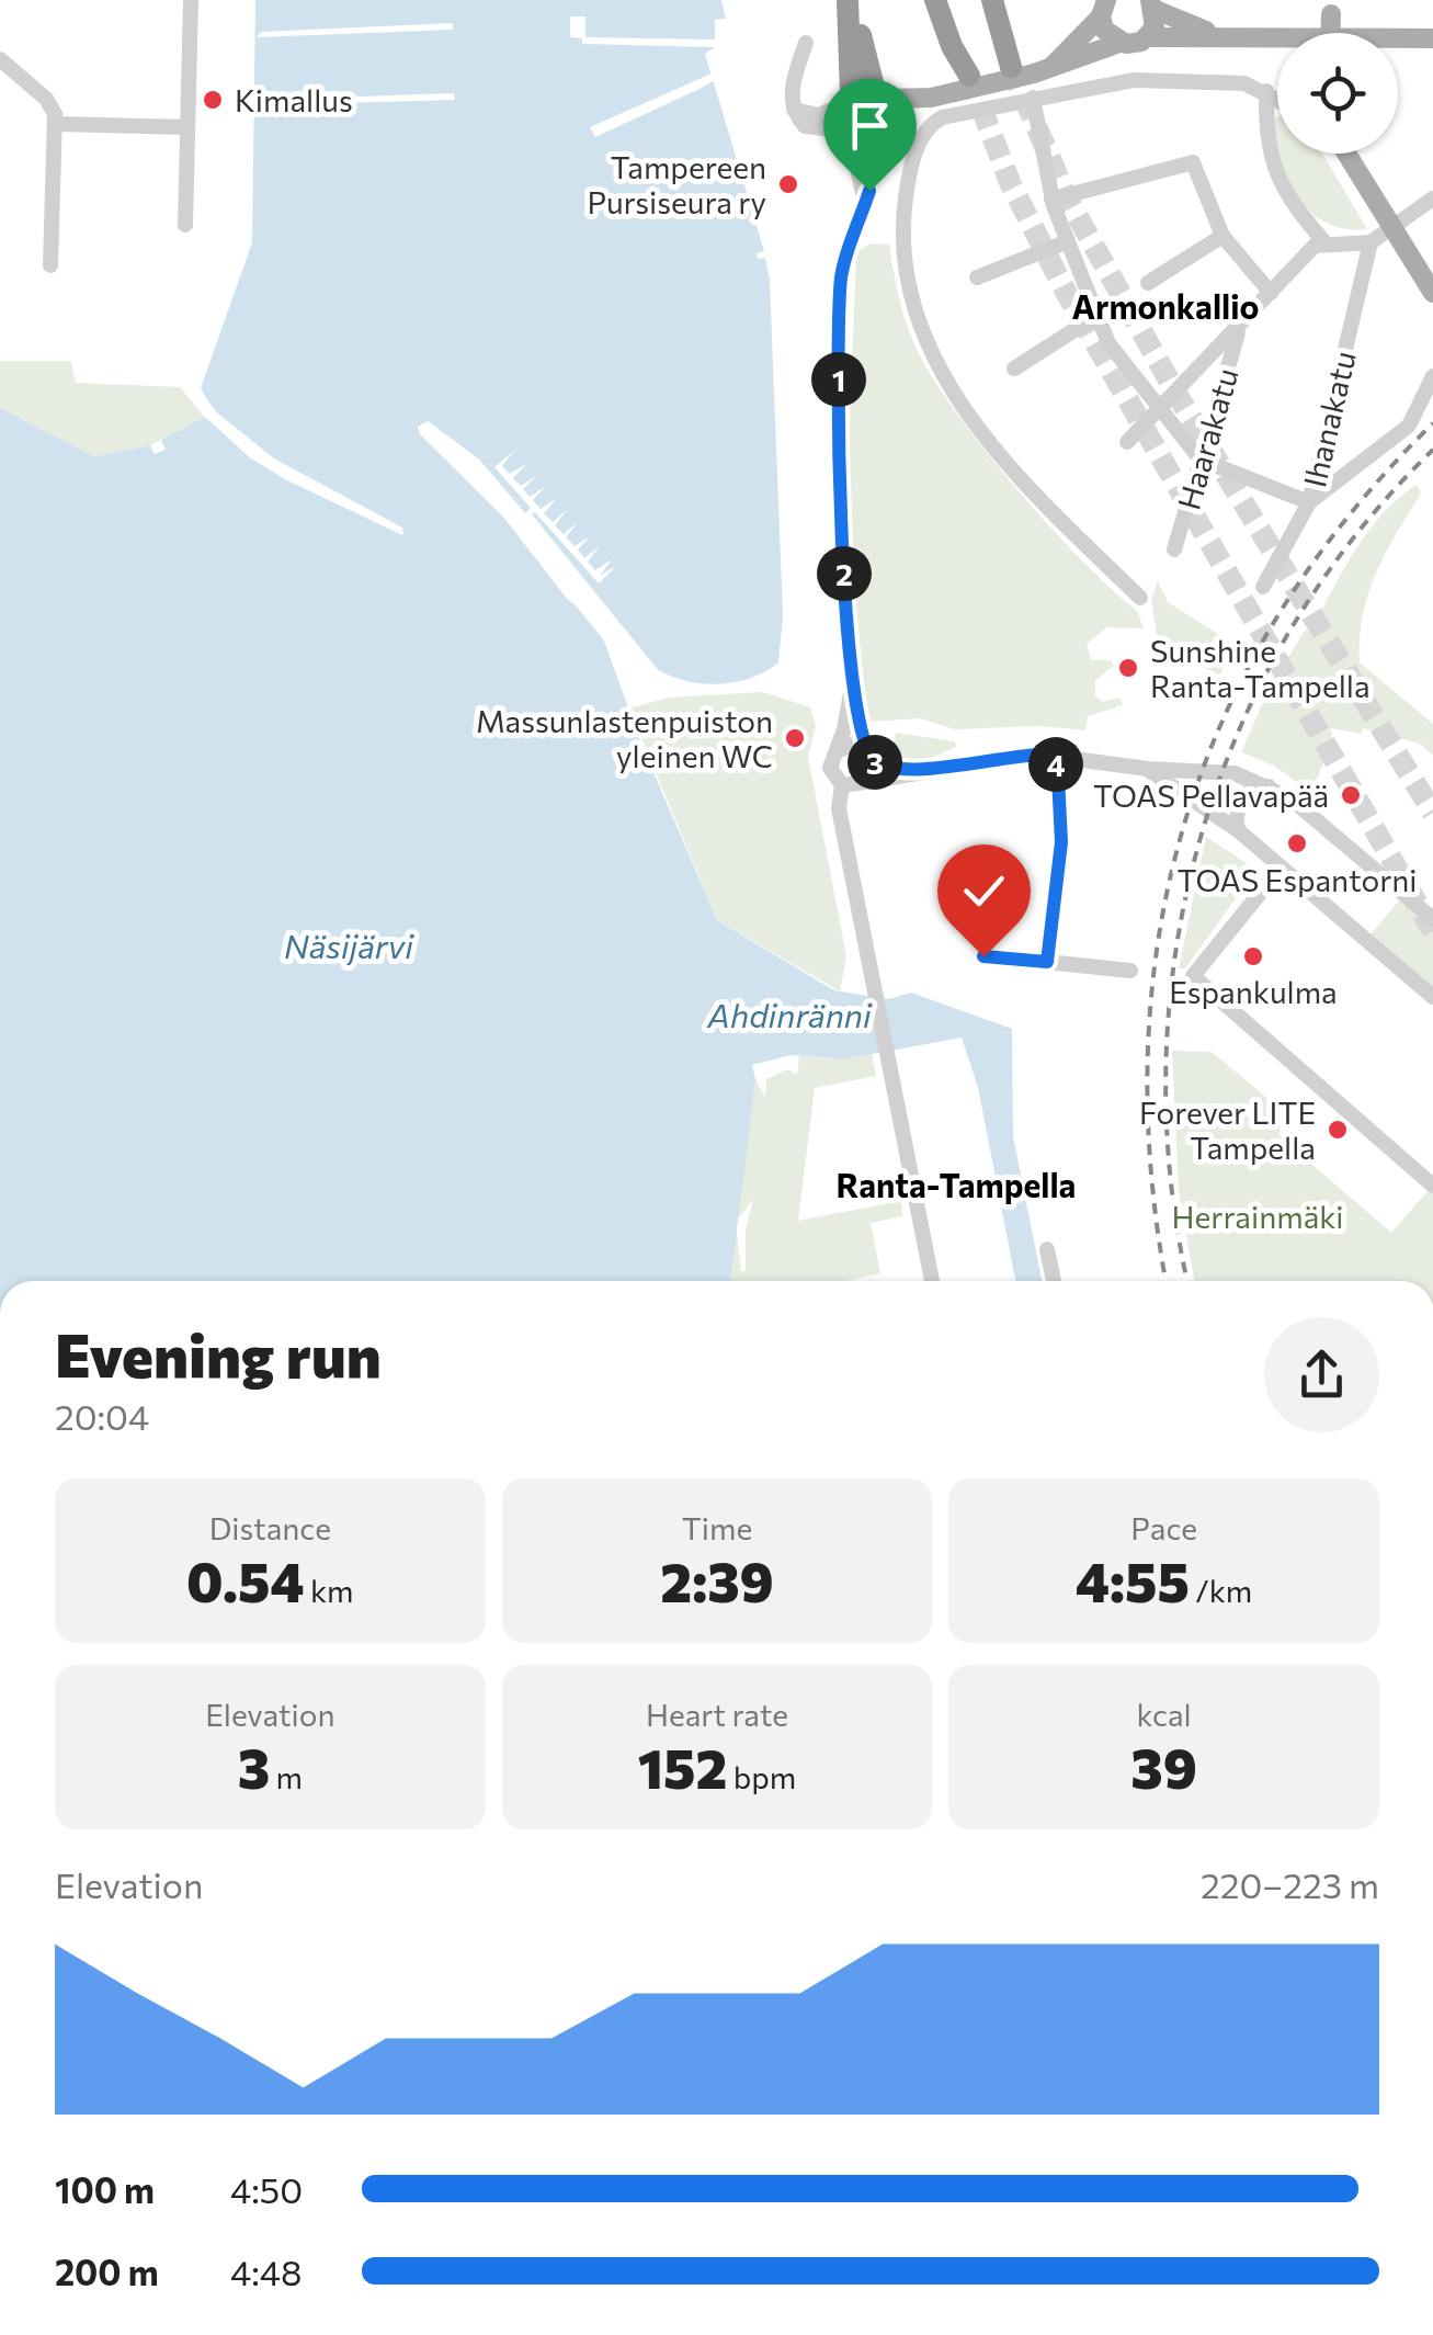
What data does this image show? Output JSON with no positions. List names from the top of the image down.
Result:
{
  "streets": {
    "street": ["Ihanakatu", "Haarakatu"]
  },
  "districts": ["Armonkallio", "Ranta-Tampella"],
  "water": ["Näsijärvi", "Ahdinränni"],
  "parks": ["Herrainmäki"],
  "places": [
    "Kimallus",
    "Tampereen Pursiseura ry",
    "Sunshine Ranta-Tampella",
    "Massunlastenpuiston yleinen WC",
    "TOAS Pellavapää",
    "TOAS Espantorni",
    "Espankulma",
    "Forever LITE Tampella"
  ],
  "page": {
    "pins": [
      "1",
      "2",
      "3",
      "4"
    ],
    "heading": ["Evening run", "20:04"],
    "stats": [
      ["Distance", "0.54 km"],
      ["Time", "2:39"],
      ["Pace", "4:55 /km"],
      ["Elevation", "3 m"],
      ["Heart rate", "152 bpm"],
      ["kcal", "39"]
    ],
    "chart": ["Elevation", "220–223 m"],
    "list": [
      {
        "name": "100 m",
        "note": "4:50"
      },
      {
        "name": "200 m",
        "note": "4:48"
      }
    ]
  }
}
